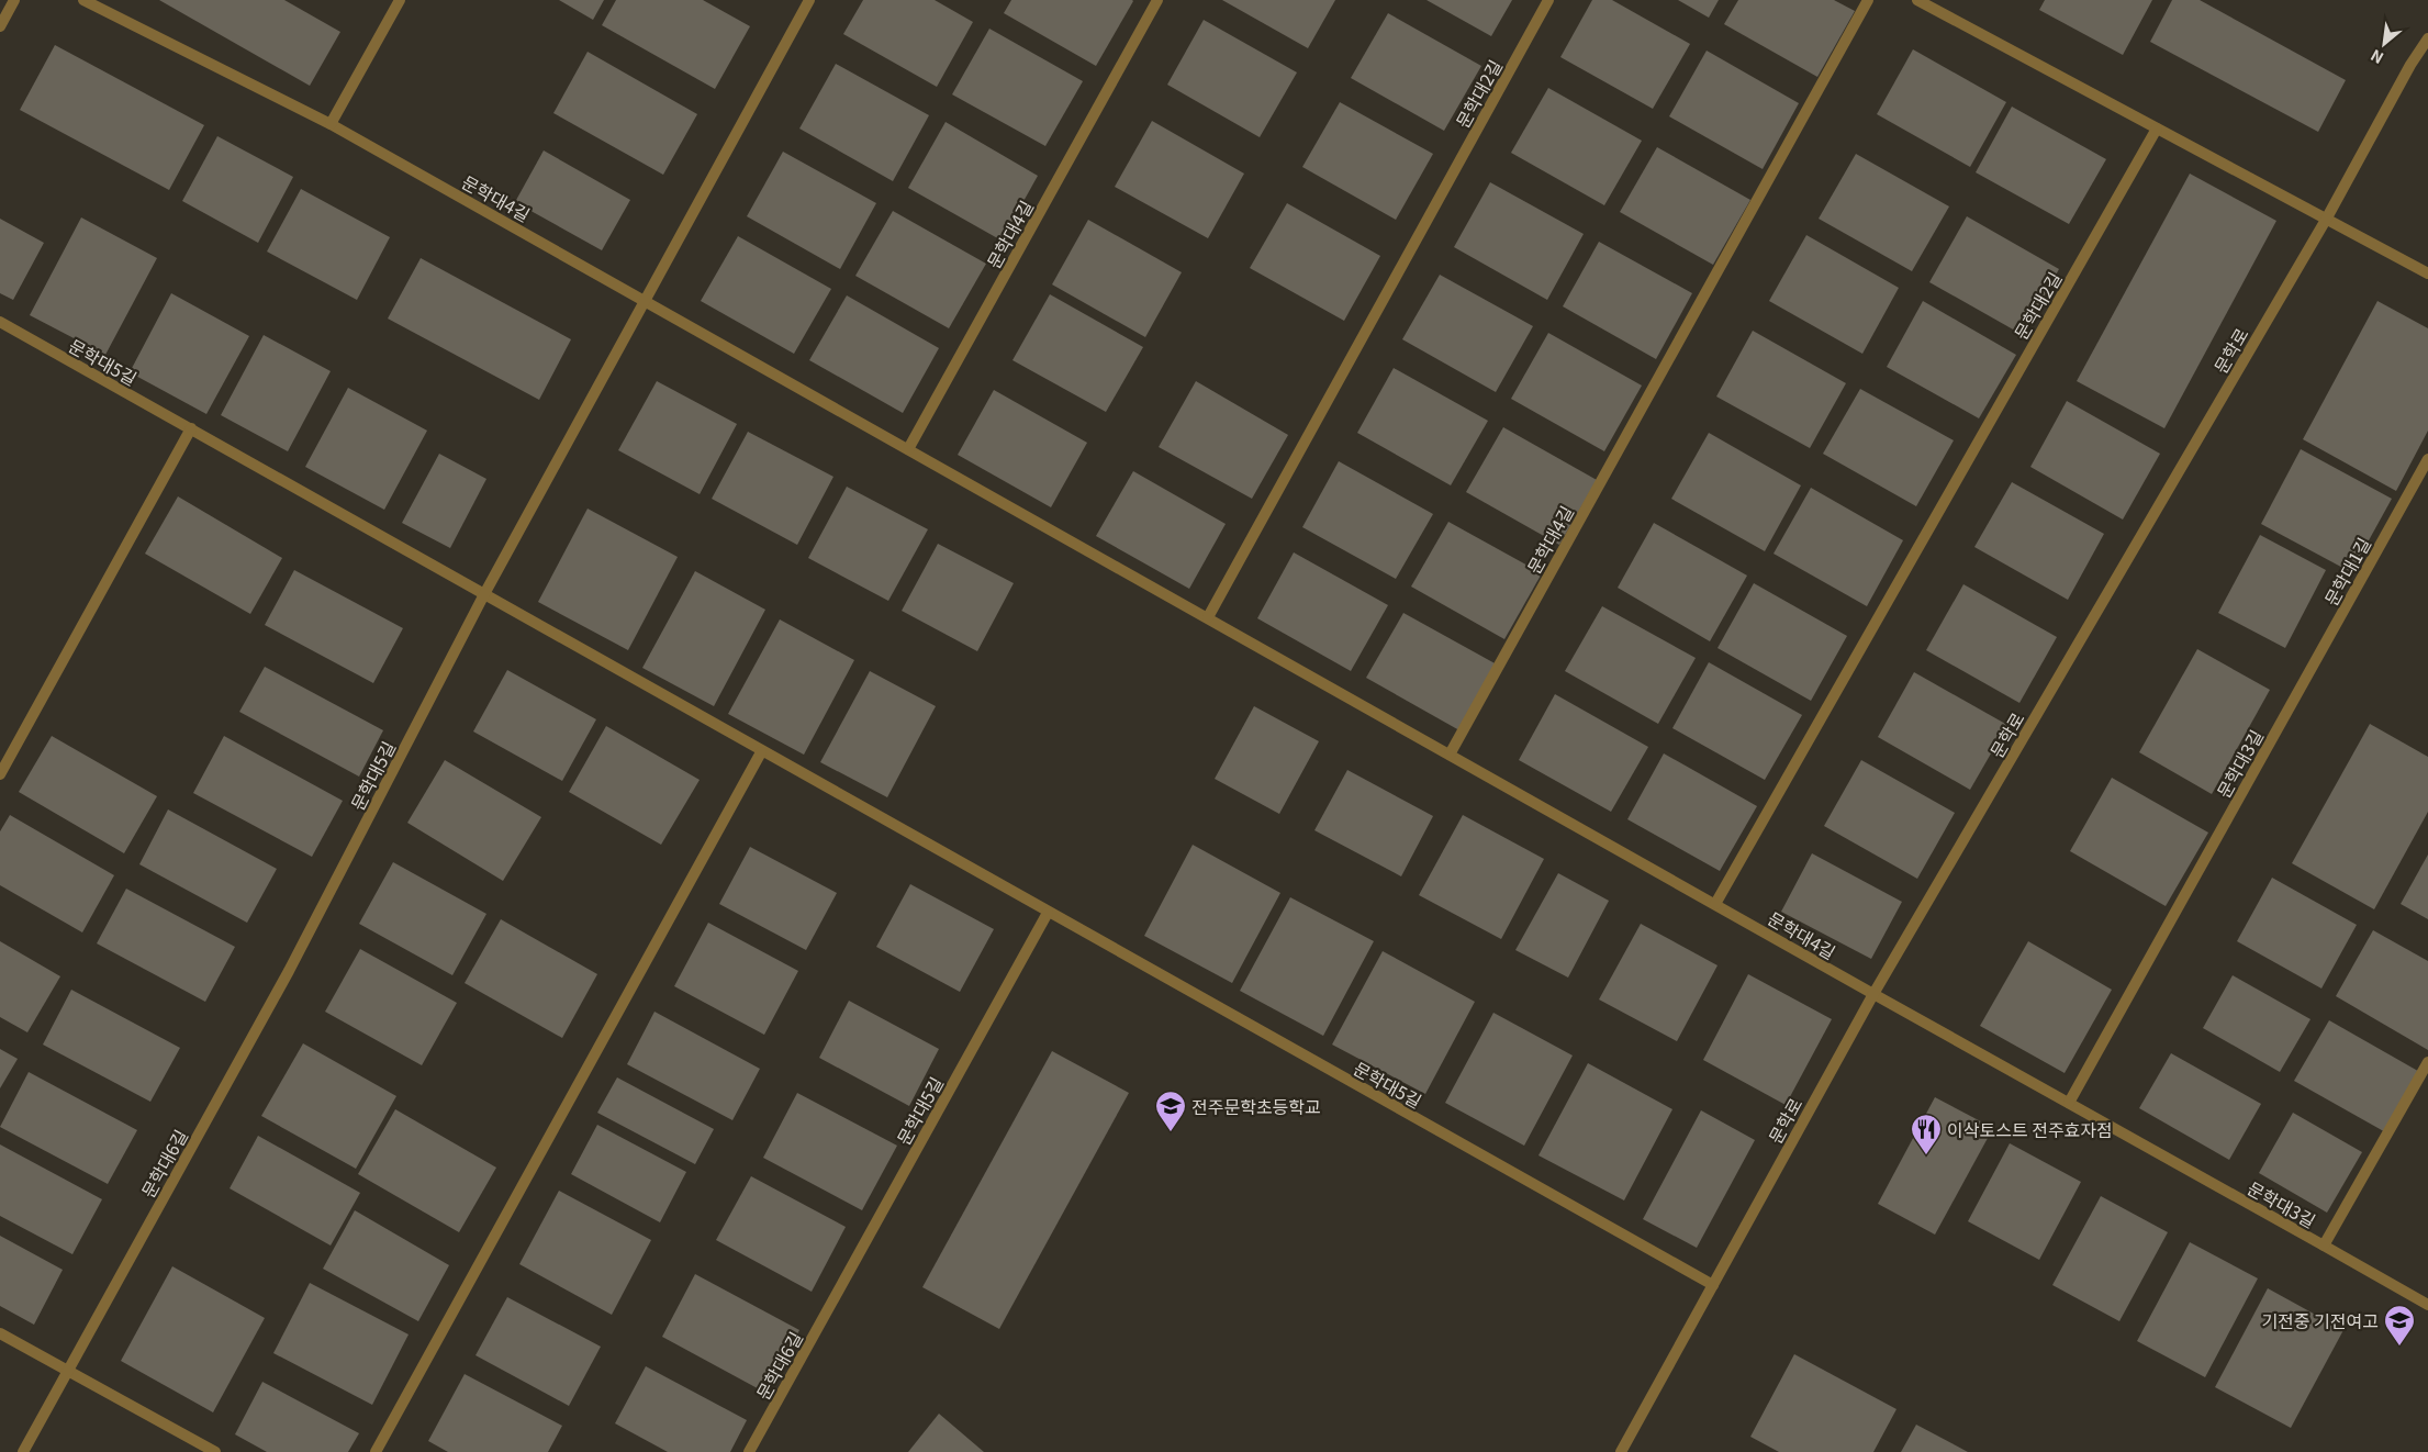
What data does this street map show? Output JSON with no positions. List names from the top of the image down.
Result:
{
  "streets": {
    "street": [
      "문학대2길",
      "문학대4길",
      "문학로",
      "문학대5길",
      "문학대1길",
      "문학대3길",
      "문학대6길"
    ]
  },
  "crossings": [
    ["문학대2길", "문학대4길"],
    ["문학대4길", "문학로"],
    ["문학대4길", "문학대3길"],
    ["문학로", "문학대5길"],
    ["문학로", "문학대3길"],
    ["문학대5길", "문학대6길"],
    ["문학대1길", "문학대3길"]
  ],
  "places": {
    "school or university": ["전주문학초등학교", "기전중 기전여고"],
    "restaurant": ["이삭토스트 전주효자점"]
  },
  "north": "bottom left"
}
